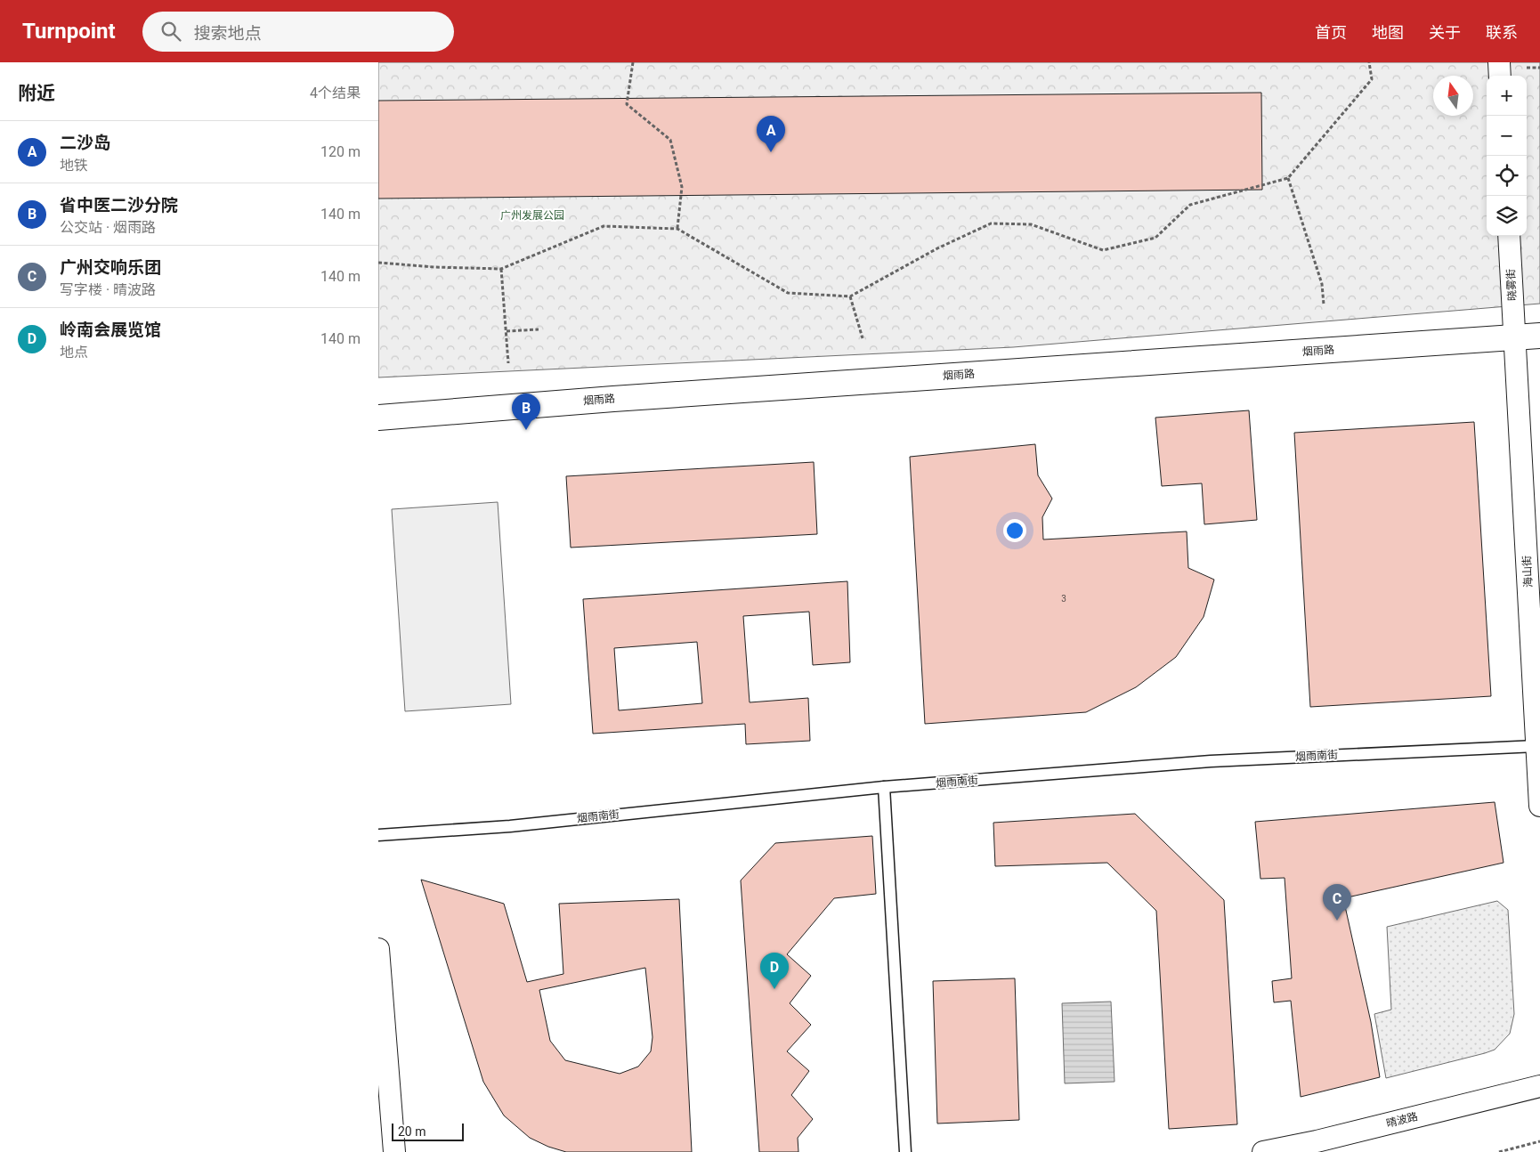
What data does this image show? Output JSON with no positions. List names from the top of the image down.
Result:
{
  "streets": {
    "main road": ["烟雨路"],
    "street": ["晓雾街", "海山街", "晴波路"],
    "lane": ["烟雨南街"]
  },
  "crossings": [
    ["晓雾街", "烟雨路"],
    ["晓雾街", "海山街"],
    ["烟雨路", "海山街"],
    ["海山街", "烟雨南街"]
  ],
  "parks": ["广州发展公园"],
  "house_numbers": ["3"],
  "scale_bar": "20 m",
  "north": "top",
  "page": {
    "header": "Turnpoint",
    "search": "搜索地点",
    "nav": [
      "首页",
      "地图",
      "关于",
      "联系"
    ],
    "heading": ["附近", "4个结果"],
    "map_buttons": ["+", "−"],
    "pins": [
      "A",
      "B",
      "C",
      "D"
    ],
    "list": [
      {
        "mark": "A",
        "name": "二沙岛",
        "note": "地铁",
        "value": "120 m"
      },
      {
        "mark": "B",
        "name": "省中医二沙分院",
        "note": "公交站 · 烟雨路",
        "value": "140 m"
      },
      {
        "mark": "C",
        "name": "广州交响乐团",
        "note": "写字楼 · 晴波路",
        "value": "140 m"
      },
      {
        "mark": "D",
        "name": "岭南会展览馆",
        "note": "地点",
        "value": "140 m"
      }
    ],
    "scale": "20 m"
  }
}
